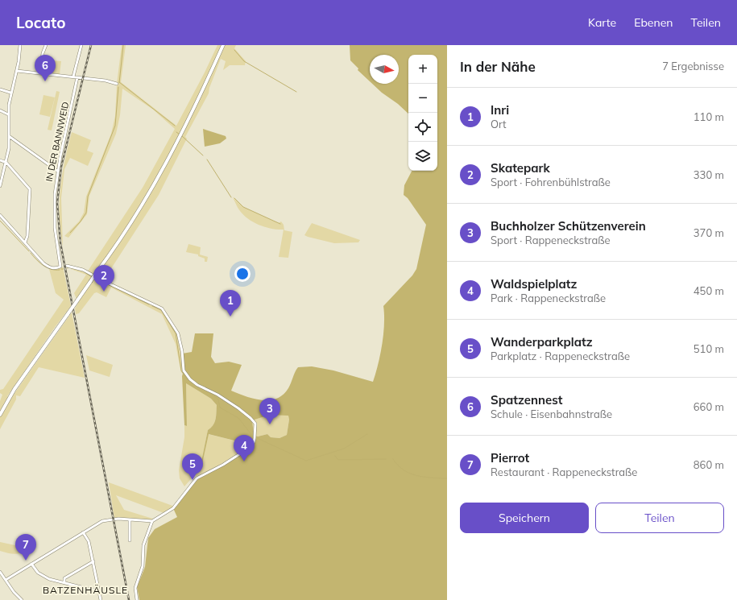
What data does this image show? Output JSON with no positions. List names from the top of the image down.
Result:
{
  "streets": {
    "street": ["IN DER BANNWEID"]
  },
  "districts": ["BATZENHÄUSLE"],
  "north": "right",
  "page": {
    "header": "Locato",
    "nav": ["Karte", "Ebenen", "Teilen"],
    "heading": ["In der Nähe", "7 Ergebnisse"],
    "map_buttons": ["+", "−"],
    "pins": [
      "6",
      "2",
      "1",
      "3",
      "4",
      "5",
      "7"
    ],
    "list": [
      {
        "mark": "1",
        "name": "Inri",
        "note": "Ort",
        "value": "110 m"
      },
      {
        "mark": "2",
        "name": "Skatepark",
        "note": "Sport · Fohrenbühlstraße",
        "value": "330 m"
      },
      {
        "mark": "3",
        "name": "Buchholzer Schützenverein",
        "note": "Sport · Rappeneckstraße",
        "value": "370 m"
      },
      {
        "mark": "4",
        "name": "Waldspielplatz",
        "note": "Park · Rappeneckstraße",
        "value": "450 m"
      },
      {
        "mark": "5",
        "name": "Wanderparkplatz",
        "note": "Parkplatz · Rappeneckstraße",
        "value": "510 m"
      },
      {
        "mark": "6",
        "name": "Spatzennest",
        "note": "Schule · Eisenbahnstraße",
        "value": "660 m"
      },
      {
        "mark": "7",
        "name": "Pierrot",
        "note": "Restaurant · Rappeneckstraße",
        "value": "860 m"
      }
    ],
    "buttons": ["Speichern", "Teilen"]
  }
}
